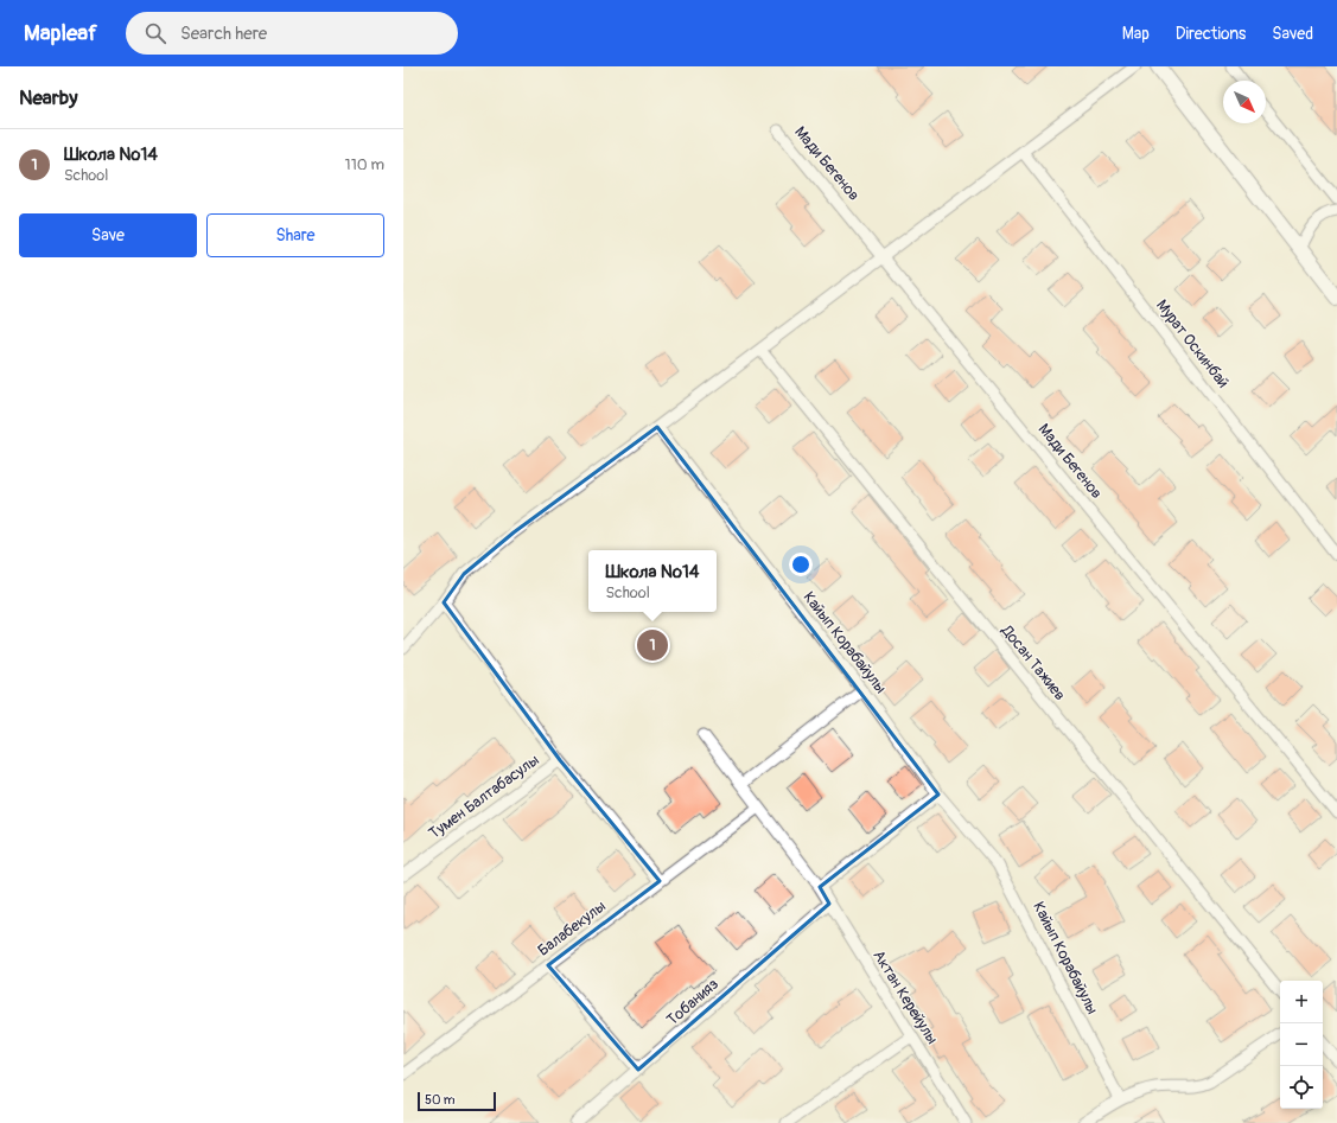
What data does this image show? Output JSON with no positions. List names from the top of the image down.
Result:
{
  "streets": {
    "street": [
      "Мади Бегенов",
      "Мурат Оскинбай",
      "Кайып Корабайулы",
      "Досан Тажиев",
      "Тумен Балтабасулы",
      "Балабекулы",
      "Актан Керейулы",
      "Тобанияз"
    ]
  },
  "crossings": [
    ["Балабекулы", "Актан Керейулы"],
    ["Актан Керейулы", "Тобанияз"]
  ],
  "scale_bar": "50 m",
  "north": "bottom right",
  "page": {
    "header": "Mapleaf",
    "search": "Search here",
    "nav": ["Map", "Directions", "Saved"],
    "heading": "Nearby",
    "list": [
      {
        "mark": "1",
        "name": "Школа №14",
        "note": "School",
        "value": "110 m"
      }
    ],
    "buttons": ["Save", "Share"],
    "popup": ["Школа №14", "School"],
    "pins": "1",
    "map_buttons": ["+", "−"],
    "scale": "50 m"
  }
}
